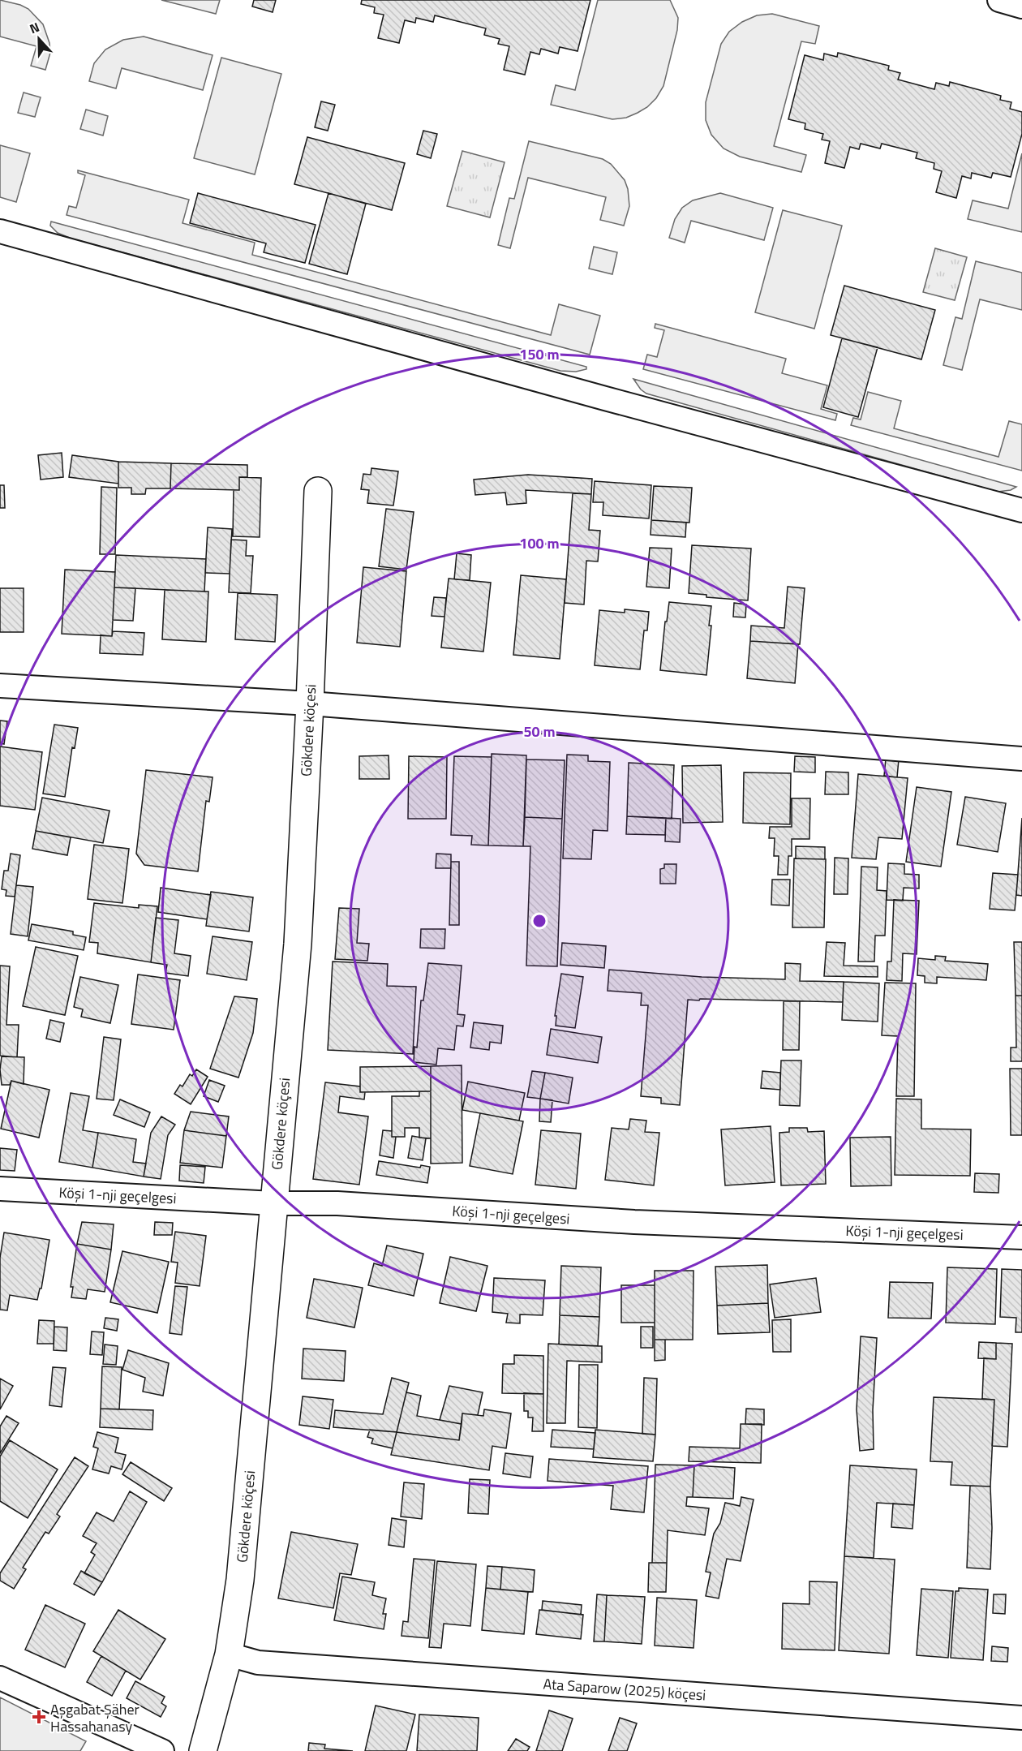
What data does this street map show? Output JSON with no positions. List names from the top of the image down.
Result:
{
  "streets": {
    "street": ["Gökdere köçesi", "Köşi 1-nji geçelgesi", "Ata Saparow (2025) köçesi"]
  },
  "crossings": [
    ["Gökdere köçesi", "Köşi 1-nji geçelgesi"],
    ["Gökdere köçesi", "Ata Saparow (2025) köçesi"]
  ],
  "places": {
    "health": ["Aşgabat Şäher Hassahanasy"]
  },
  "north": "top",
  "rings": ["150 m", "100 m", "50 m"]
}
